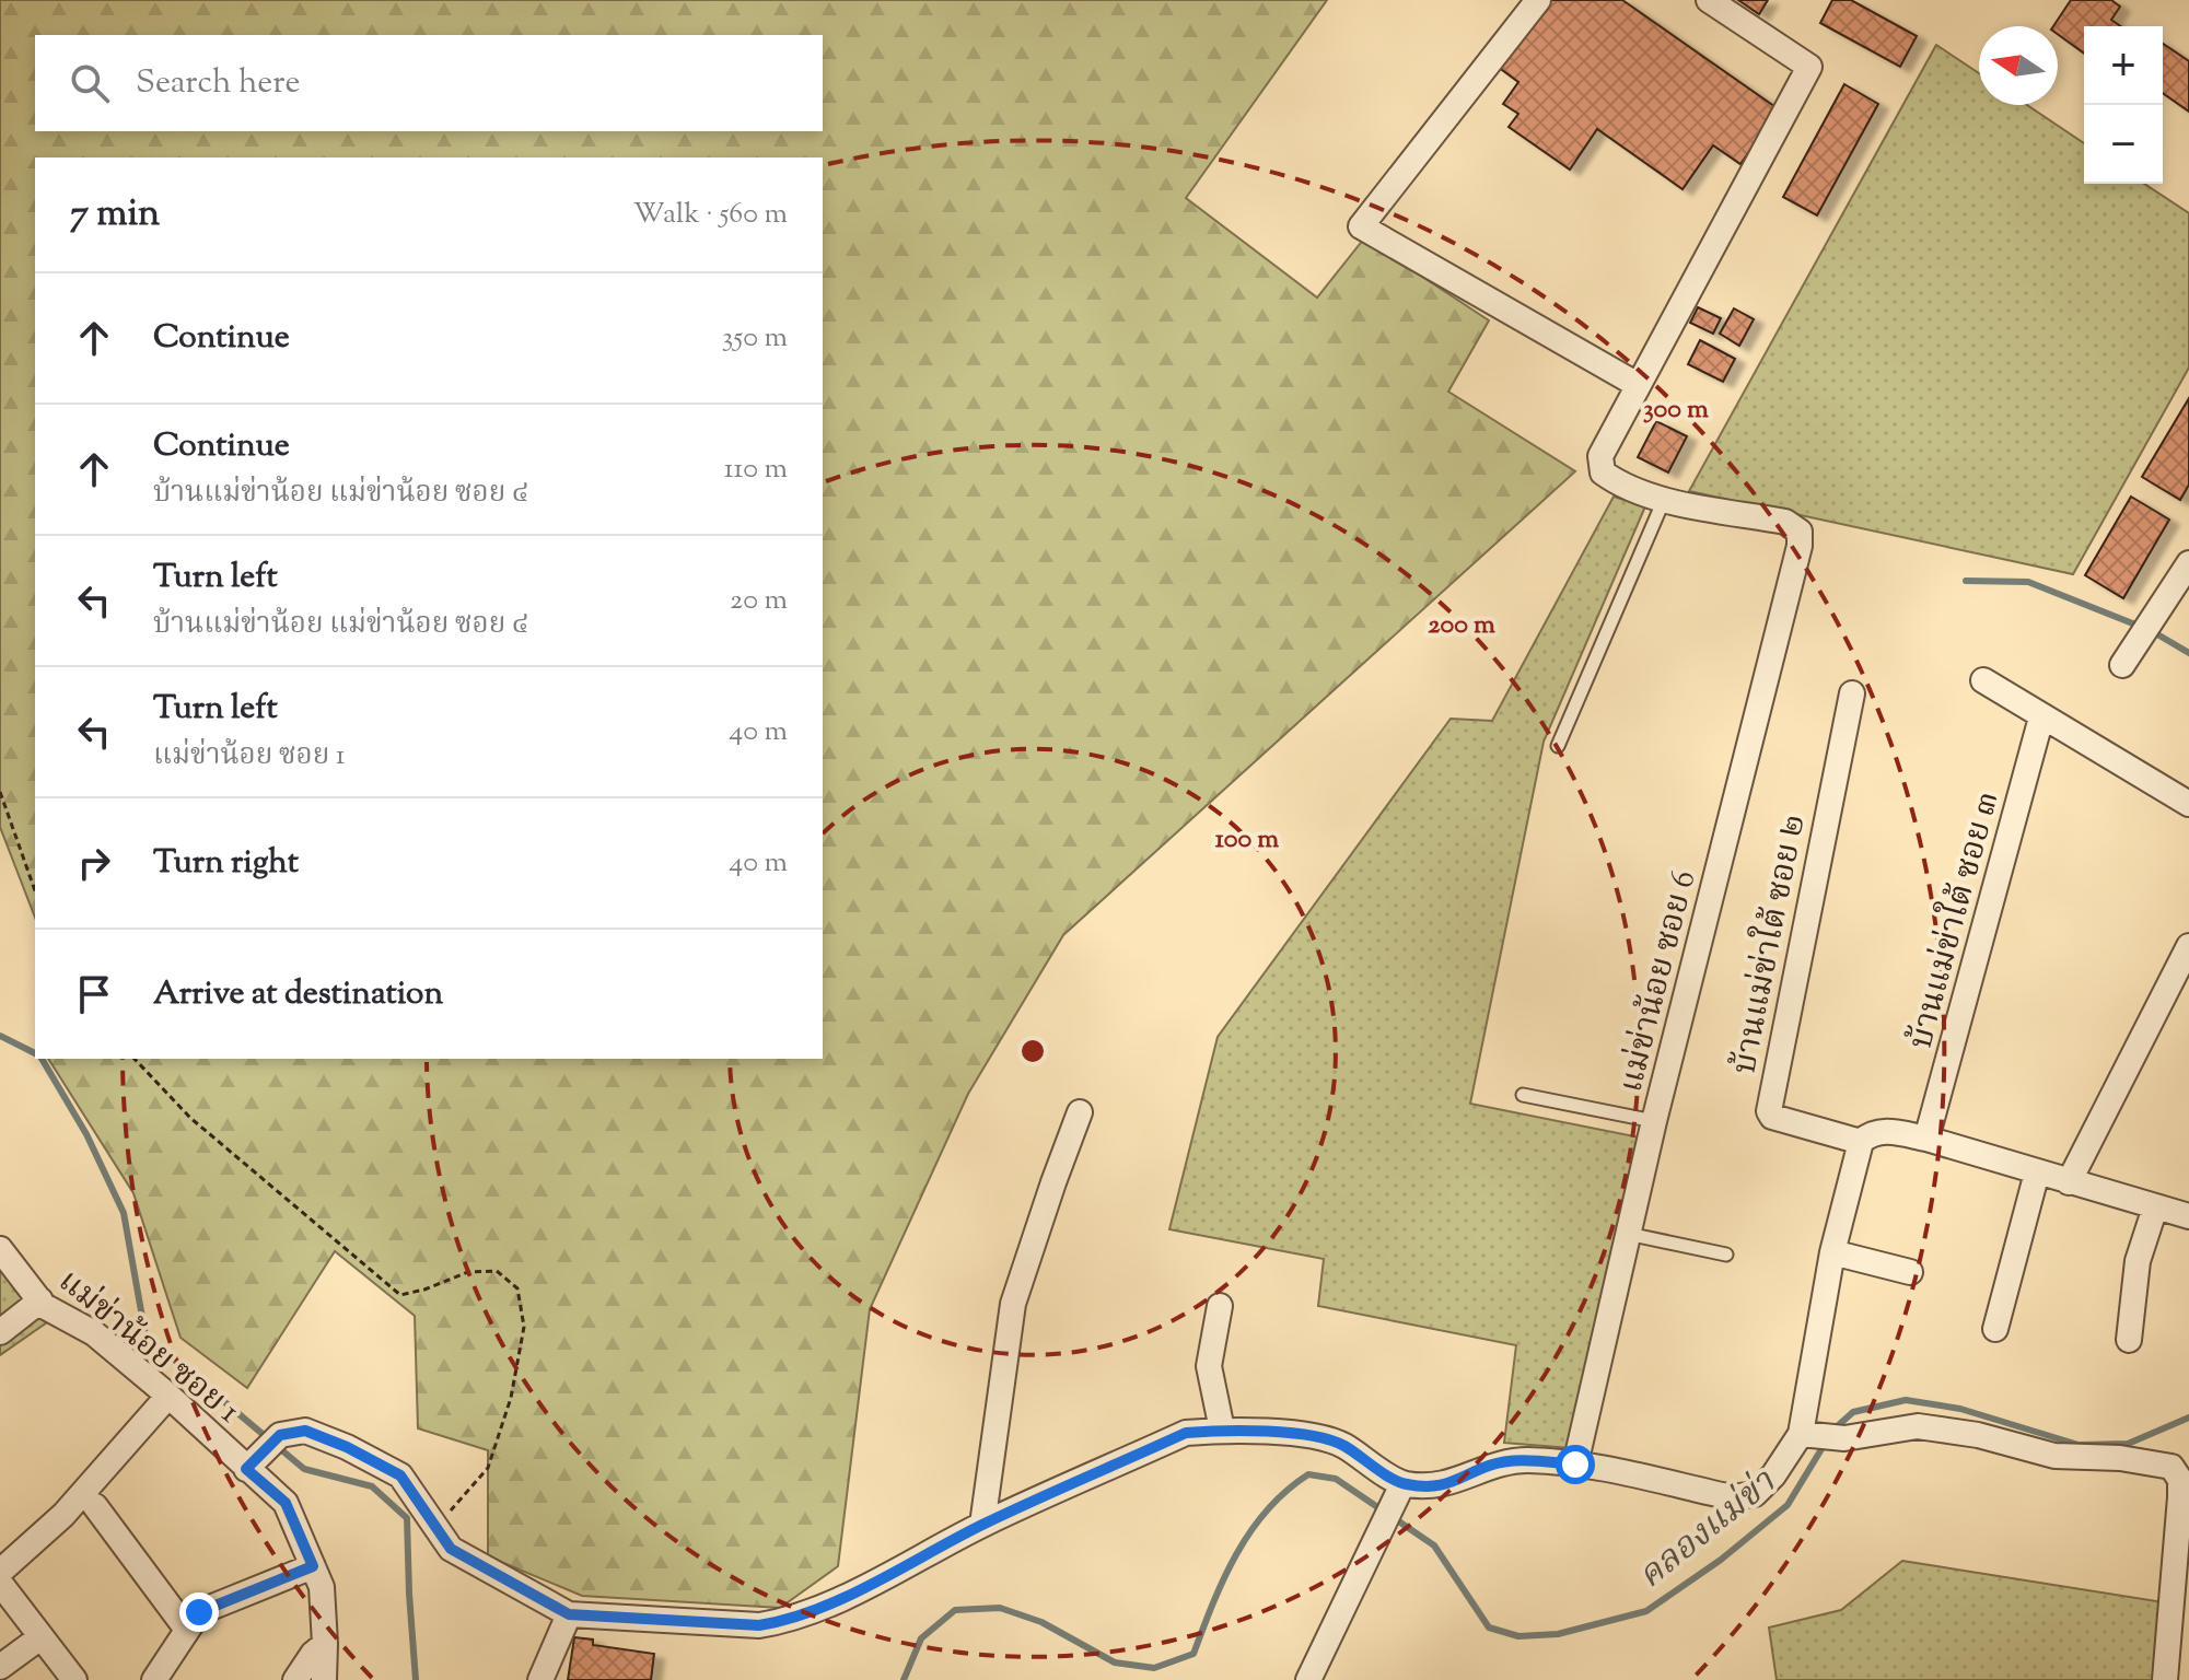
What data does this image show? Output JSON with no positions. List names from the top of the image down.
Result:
{
  "streets": {
    "street": [
      "บ้านแม่ข่าใต้ ซอย ๓",
      "บ้านแม่ข่าใต้ ซอย ๒",
      "แม่ข่าน้อย ซอย 6",
      "แม่ข่าน้อย ซอย 1"
    ]
  },
  "water": ["คลองแม่ข่า"],
  "north": "left",
  "page": {
    "map_buttons": ["+", "−"],
    "search": "Search here",
    "heading": ["7 min", "Walk · 560 m"],
    "list": [
      ["Continue", "350 m"],
      ["Continue", "บ้านแม่ข่าน้อย แม่ข่าน้อย ซอย ๔", "110 m"],
      ["Turn left", "บ้านแม่ข่าน้อย แม่ข่าน้อย ซอย ๔", "20 m"],
      ["Turn left", "แม่ข่าน้อย ซอย 1", "40 m"],
      ["Turn right", "40 m"],
      "Arrive at destination"
    ]
  },
  "rings": ["300 m", "200 m", "100 m"]
}
